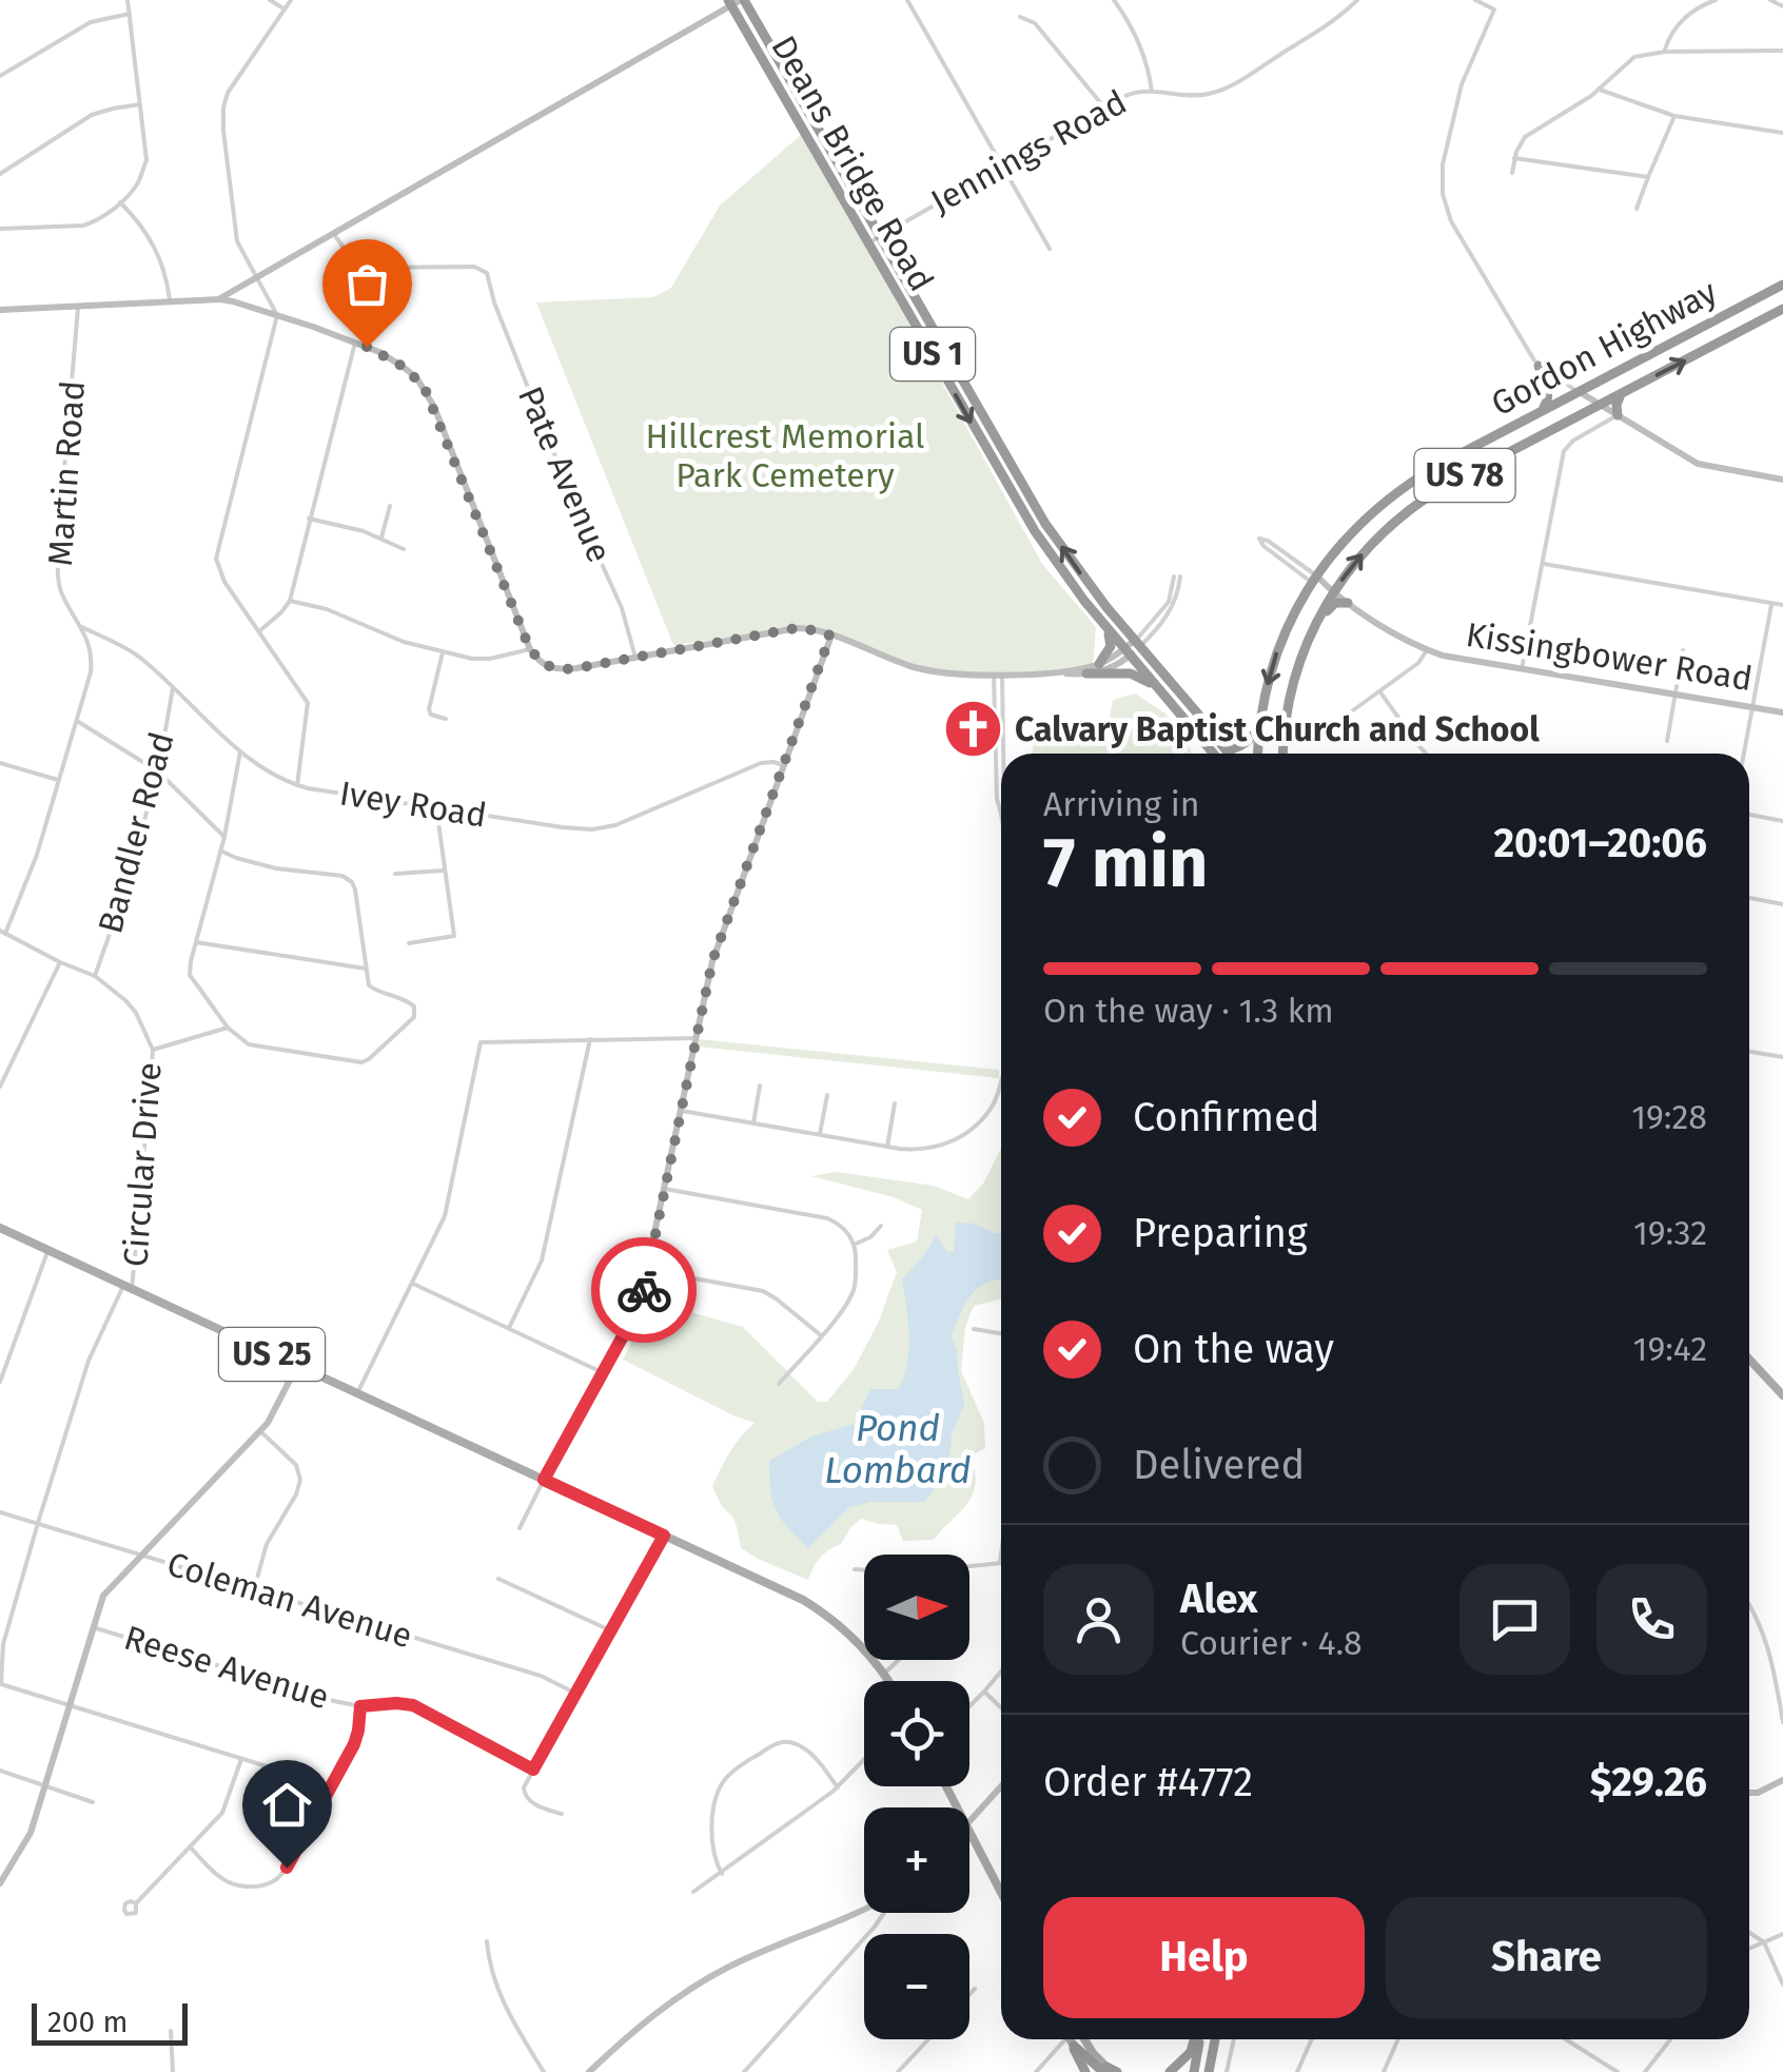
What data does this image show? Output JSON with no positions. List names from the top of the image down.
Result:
{
  "streets": {
    "highway": [
      "Deans Bridge Road",
      "Gordon Highway",
      "US 1",
      "US 78"
    ],
    "main road": ["US 25"],
    "street": [
      "Jennings Road",
      "Martin Road",
      "Pate Avenue",
      "Kissingbower Road",
      "Ivey Road",
      "Bandler Road",
      "Circular Drive",
      "Coleman Avenue",
      "Reese Avenue"
    ]
  },
  "crossings": [
    ["Jennings Road", "Deans Bridge Road"],
    ["Gordon Highway", "Kissingbower Road"],
    ["Martin Road", "Ivey Road"],
    ["Martin Road", "Circular Drive"],
    ["Ivey Road", "Bandler Road"],
    ["Bandler Road", "Circular Drive"],
    ["Circular Drive", "US 25"],
    ["Circular Drive", "Coleman Avenue"]
  ],
  "water": ["Pond Lombard"],
  "parks": ["Hillcrest Memorial Park Cemetery"],
  "places": {
    "church": ["Calvary Baptist Church and School"]
  },
  "scale_bar": "200 m",
  "north": "right",
  "page": {
    "heading": ["7 min", "Arriving in", "20:01–20:06"],
    "panel": [
      "Alex",
      "Courier · 4.8",
      "Order #4772",
      "$29.26"
    ],
    "bar": "On the way · 1.3 km",
    "list": [
      ["Confirmed", "19:28"],
      ["Preparing", "19:32"],
      ["On the way", "19:42"],
      "Delivered"
    ],
    "map_buttons": ["+", "−"],
    "buttons": ["Help", "Share"],
    "scale": "200 m"
  }
}
